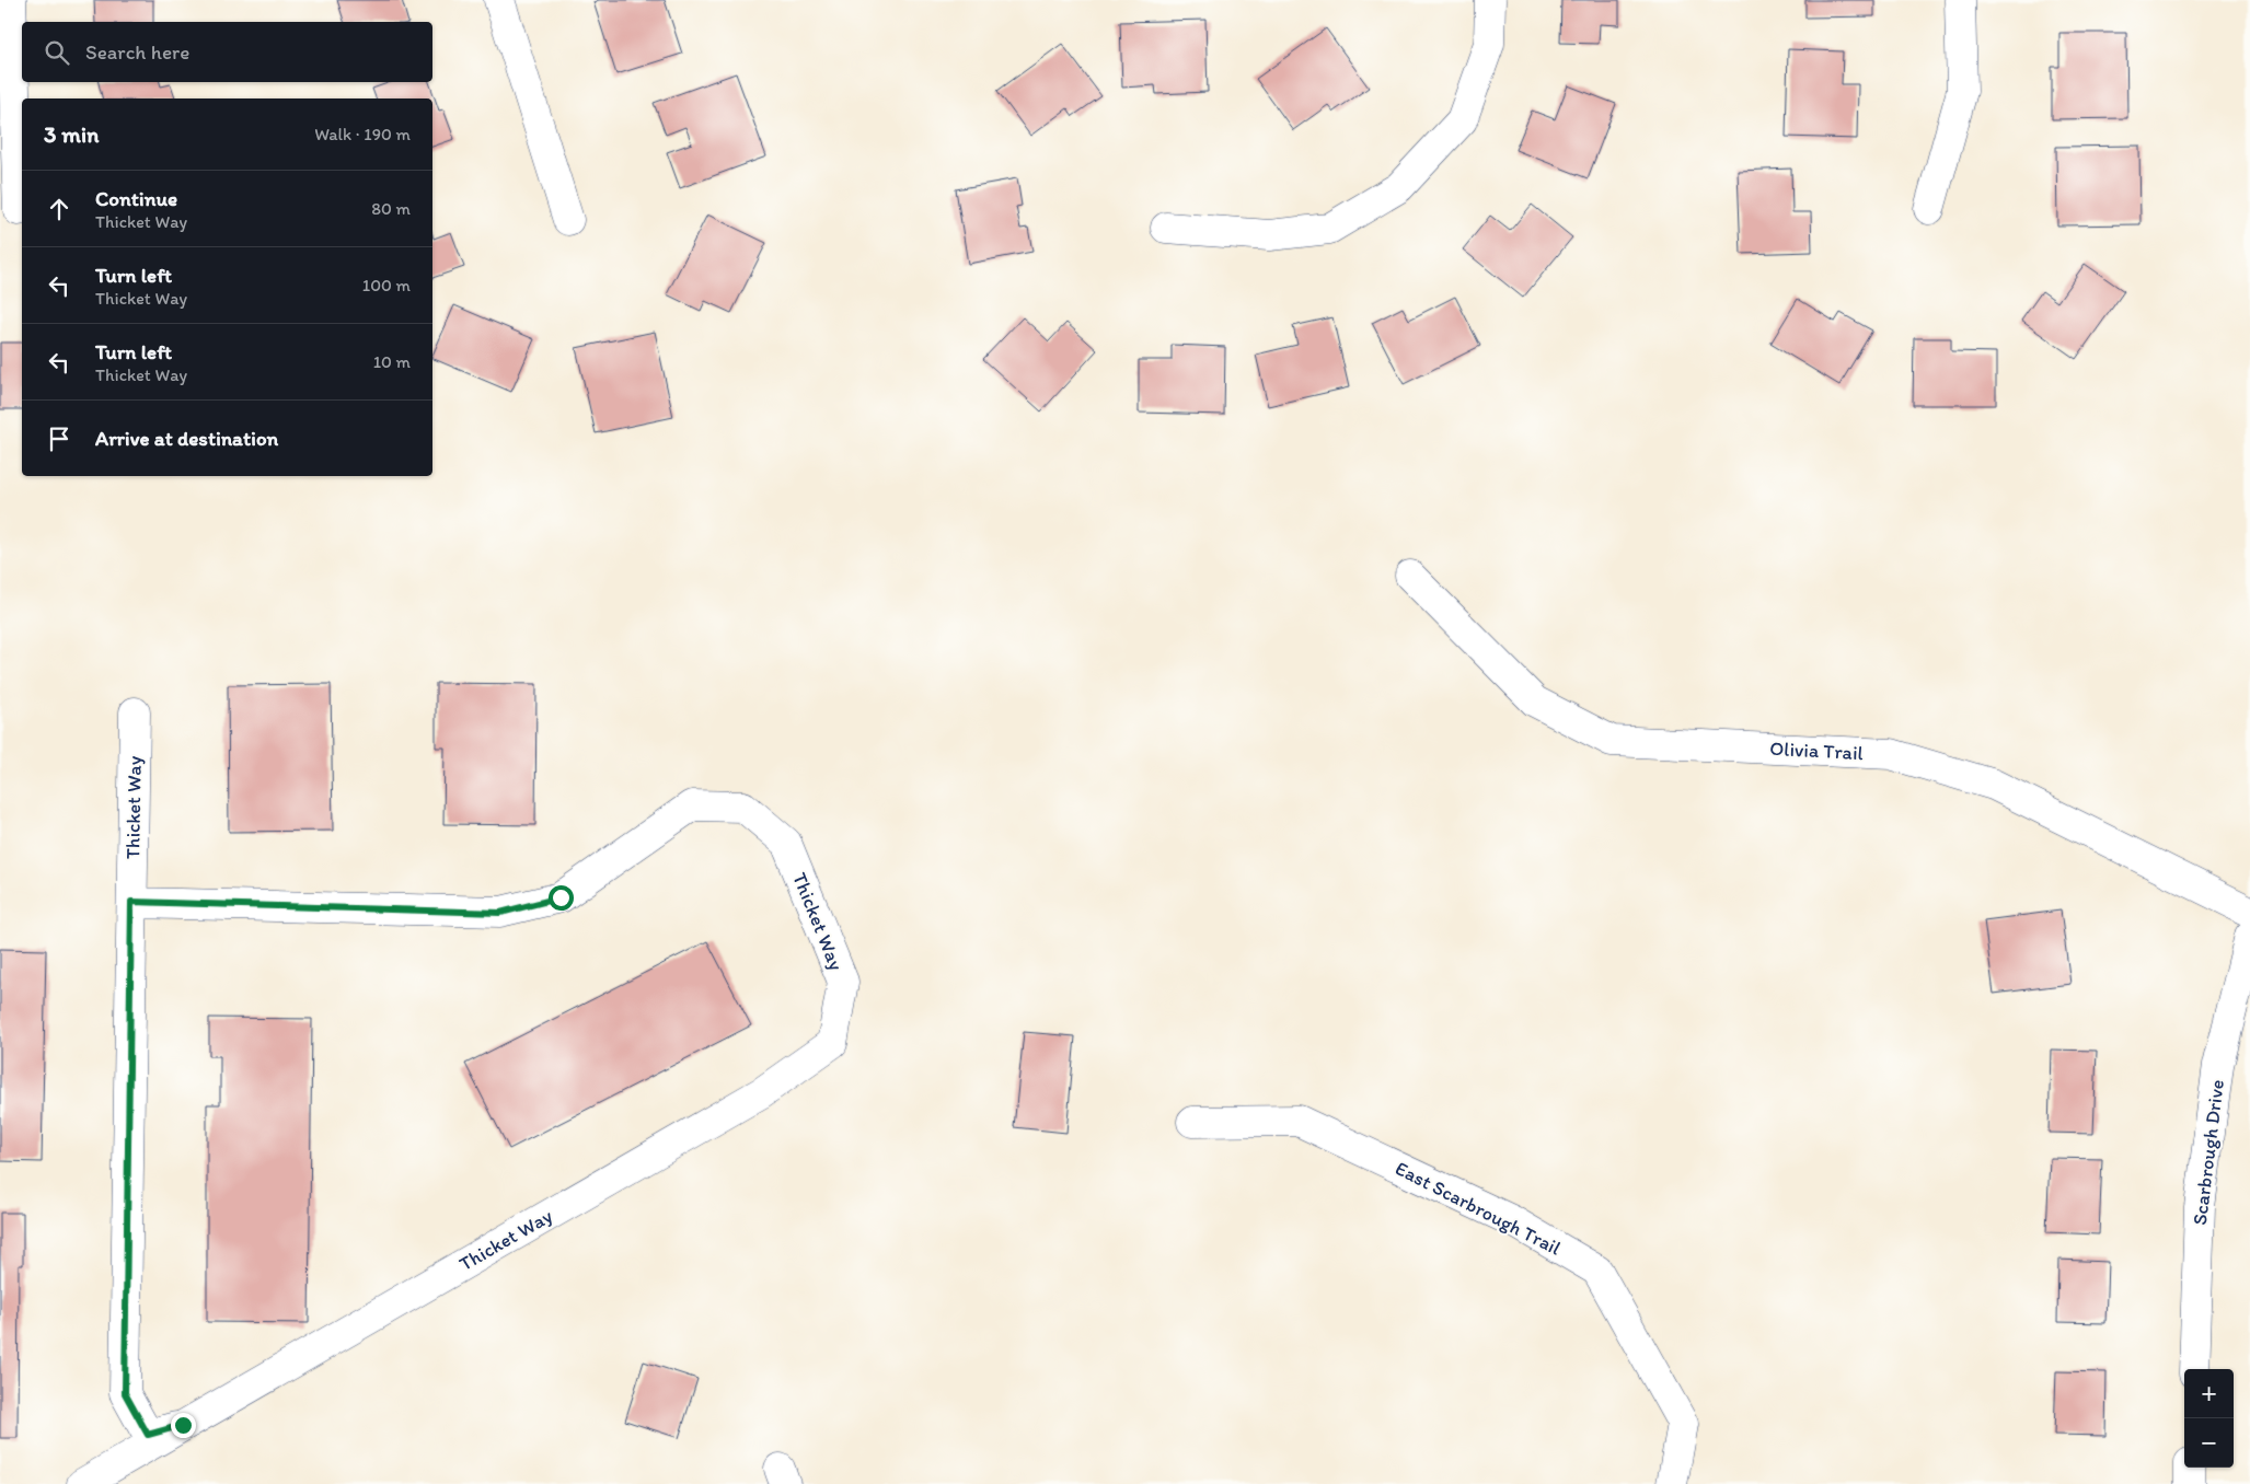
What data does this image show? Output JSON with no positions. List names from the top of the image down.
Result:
{
  "streets": {
    "street": [
      "Olivia Trail",
      "Thicket Way",
      "Scarbrough Drive",
      "East Scarbrough Trail"
    ]
  },
  "page": {
    "search": "Search here",
    "heading": ["3 min", "Walk · 190 m"],
    "list": [
      ["Continue", "Thicket Way", "80 m"],
      ["Turn left", "Thicket Way", "100 m"],
      ["Turn left", "Thicket Way", "10 m"],
      "Arrive at destination"
    ],
    "map_buttons": ["+", "−"]
  }
}
